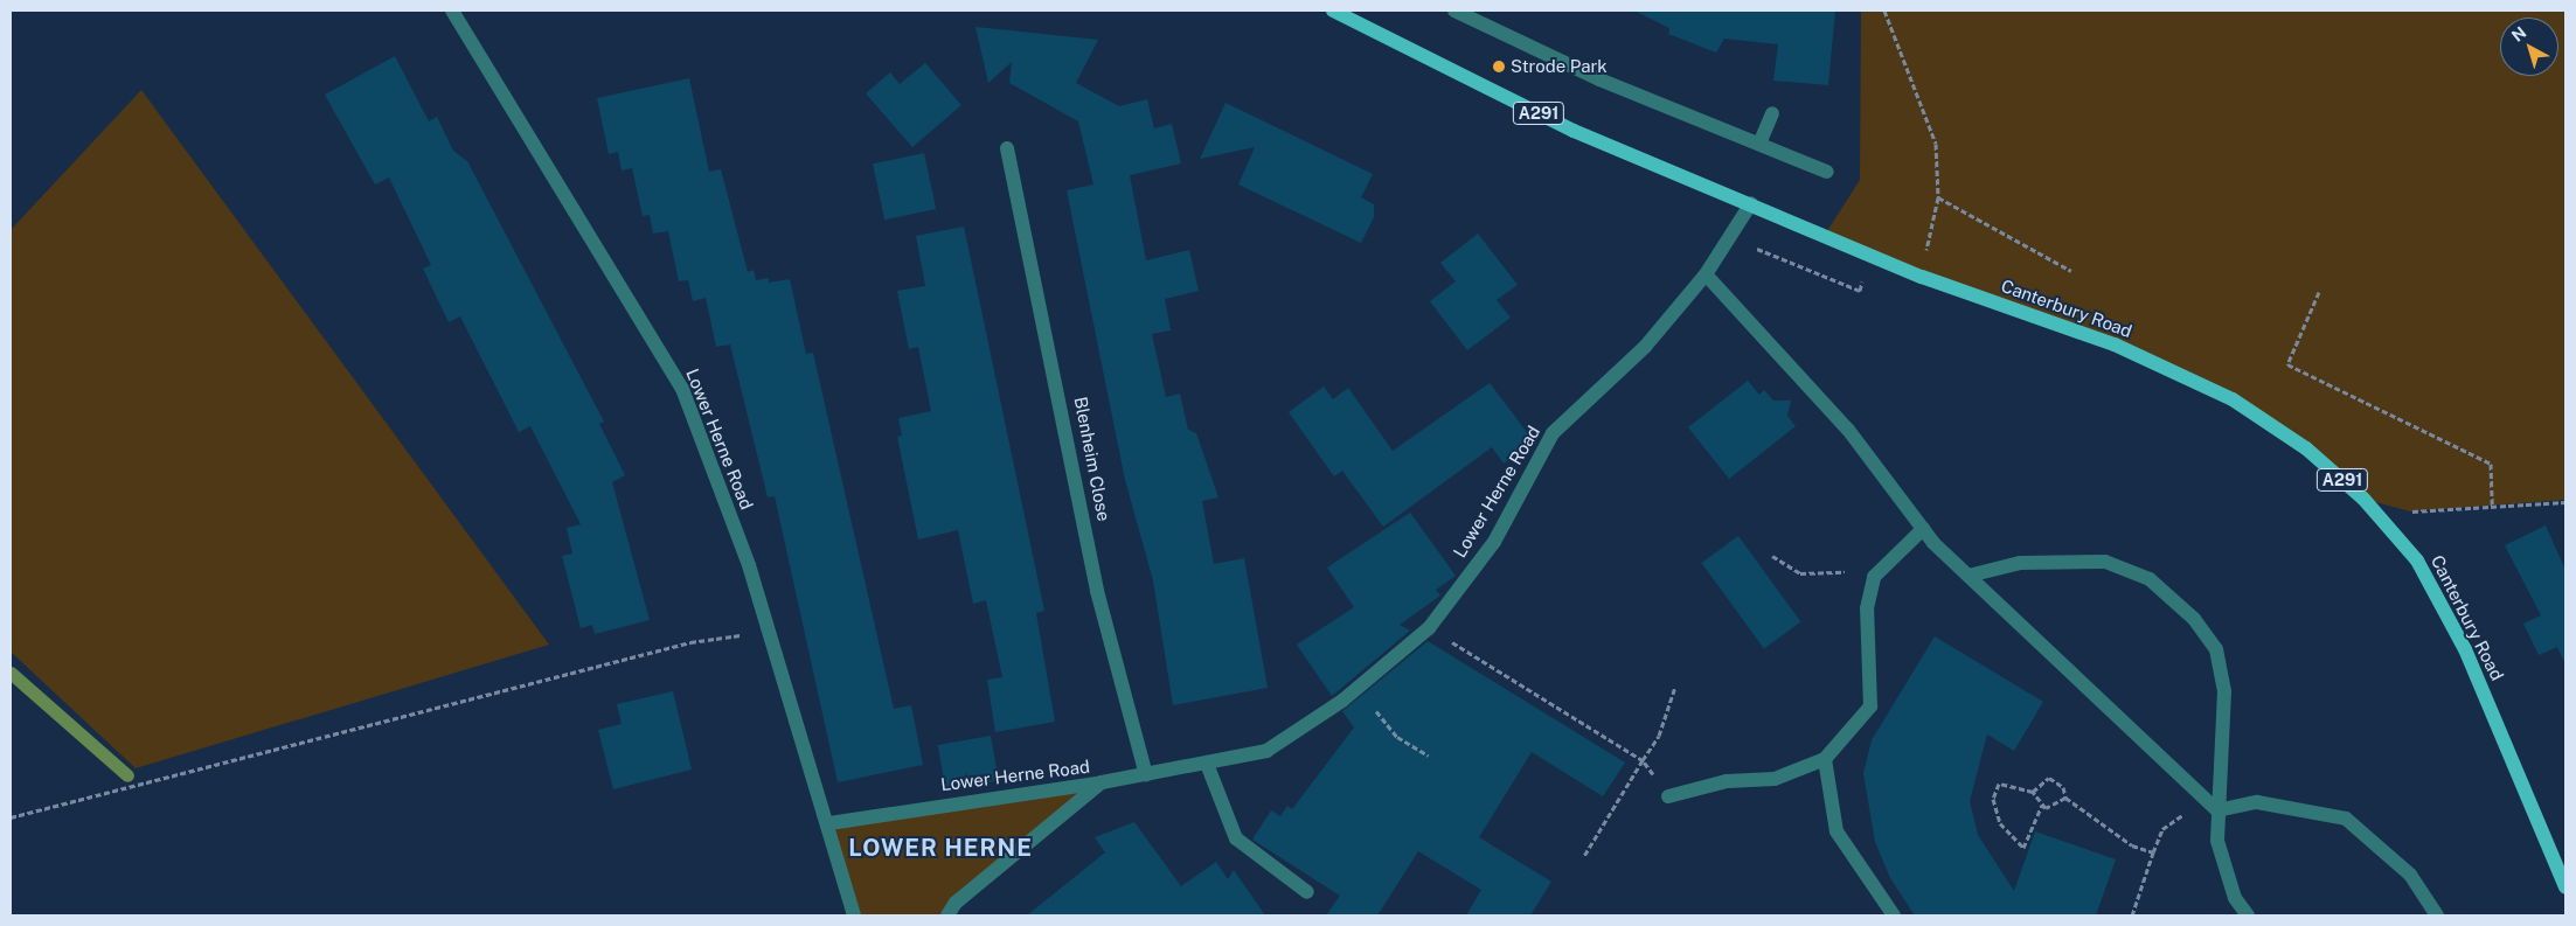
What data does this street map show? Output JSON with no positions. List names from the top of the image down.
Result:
{
  "streets": {
    "main road": ["A291", "Canterbury Road"],
    "street": ["Lower Herne Road", "Blenheim Close"]
  },
  "crossings": [
    ["Canterbury Road", "Lower Herne Road"],
    ["Lower Herne Road", "Blenheim Close"]
  ],
  "districts": ["LOWER HERNE"],
  "places": ["Strode Park"],
  "north": "top left"
}
